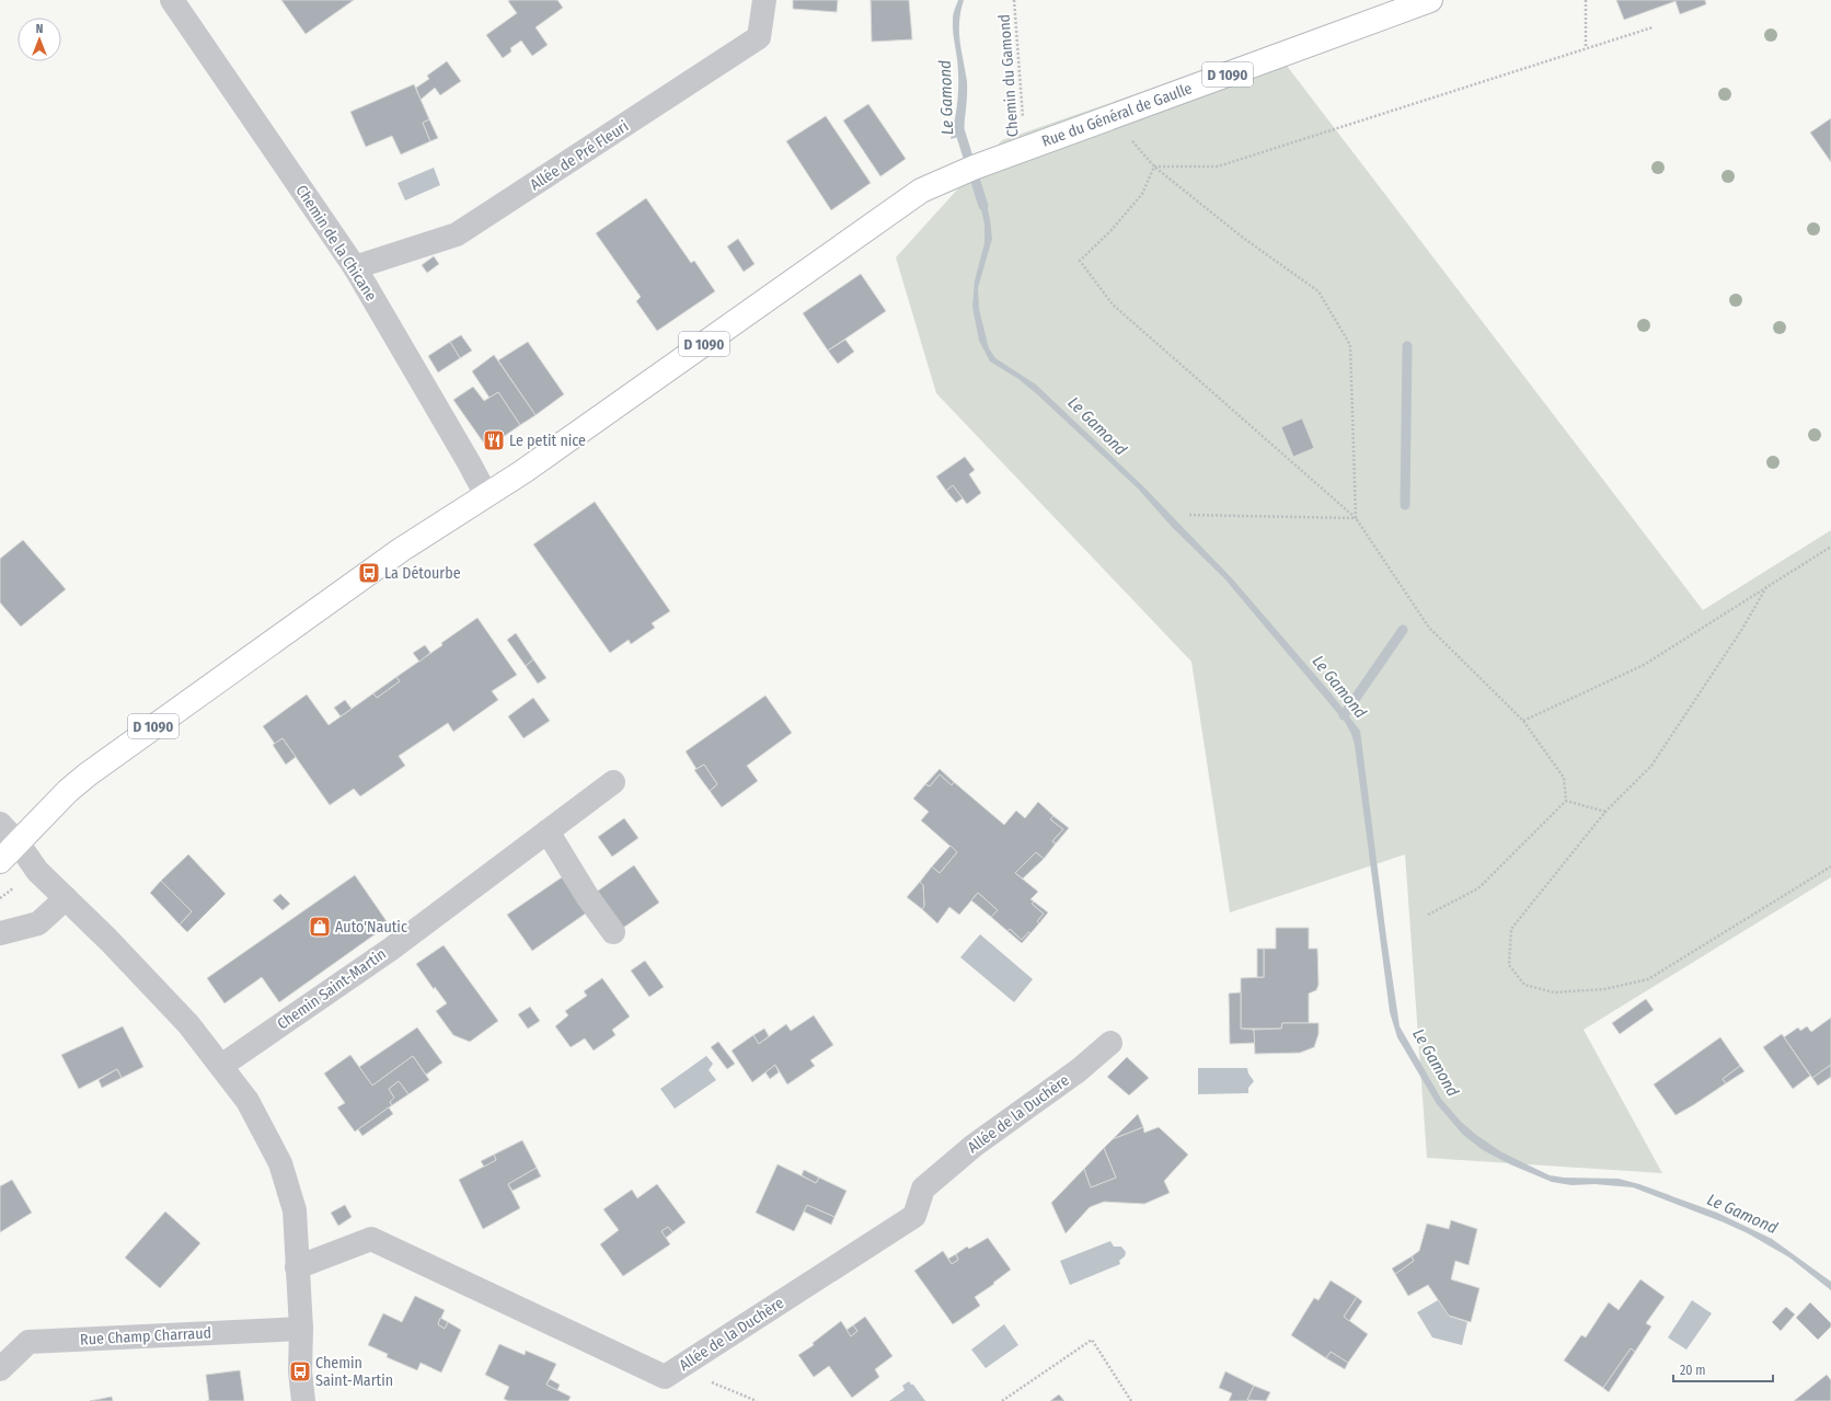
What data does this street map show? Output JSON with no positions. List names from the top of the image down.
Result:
{
  "streets": {
    "main road": ["D 1090", "Rue du Général de Gaulle"],
    "street": [
      "Allée de Pré Fleuri",
      "Chemin de la Chicane",
      "Chemin Saint-Martin",
      "Allée de la Duchère",
      "Rue Champ Charraud"
    ],
    "path": ["Chemin du Gamond"]
  },
  "crossings": [
    ["D 1090", "Chemin du Gamond"],
    ["D 1090", "Rue du Général de Gaulle"],
    ["D 1090", "Chemin de la Chicane"],
    ["Chemin du Gamond", "Rue du Général de Gaulle"],
    ["Allée de Pré Fleuri", "Chemin de la Chicane"]
  ],
  "water": ["Le Gamond"],
  "places": {
    "restaurant": ["Le petit nice"],
    "bus stop": ["La Détourbe", "Chemin Saint-Martin"],
    "shop": ["Auto'Nautic"]
  },
  "scale_bar": "20 m",
  "north": "top"
}
